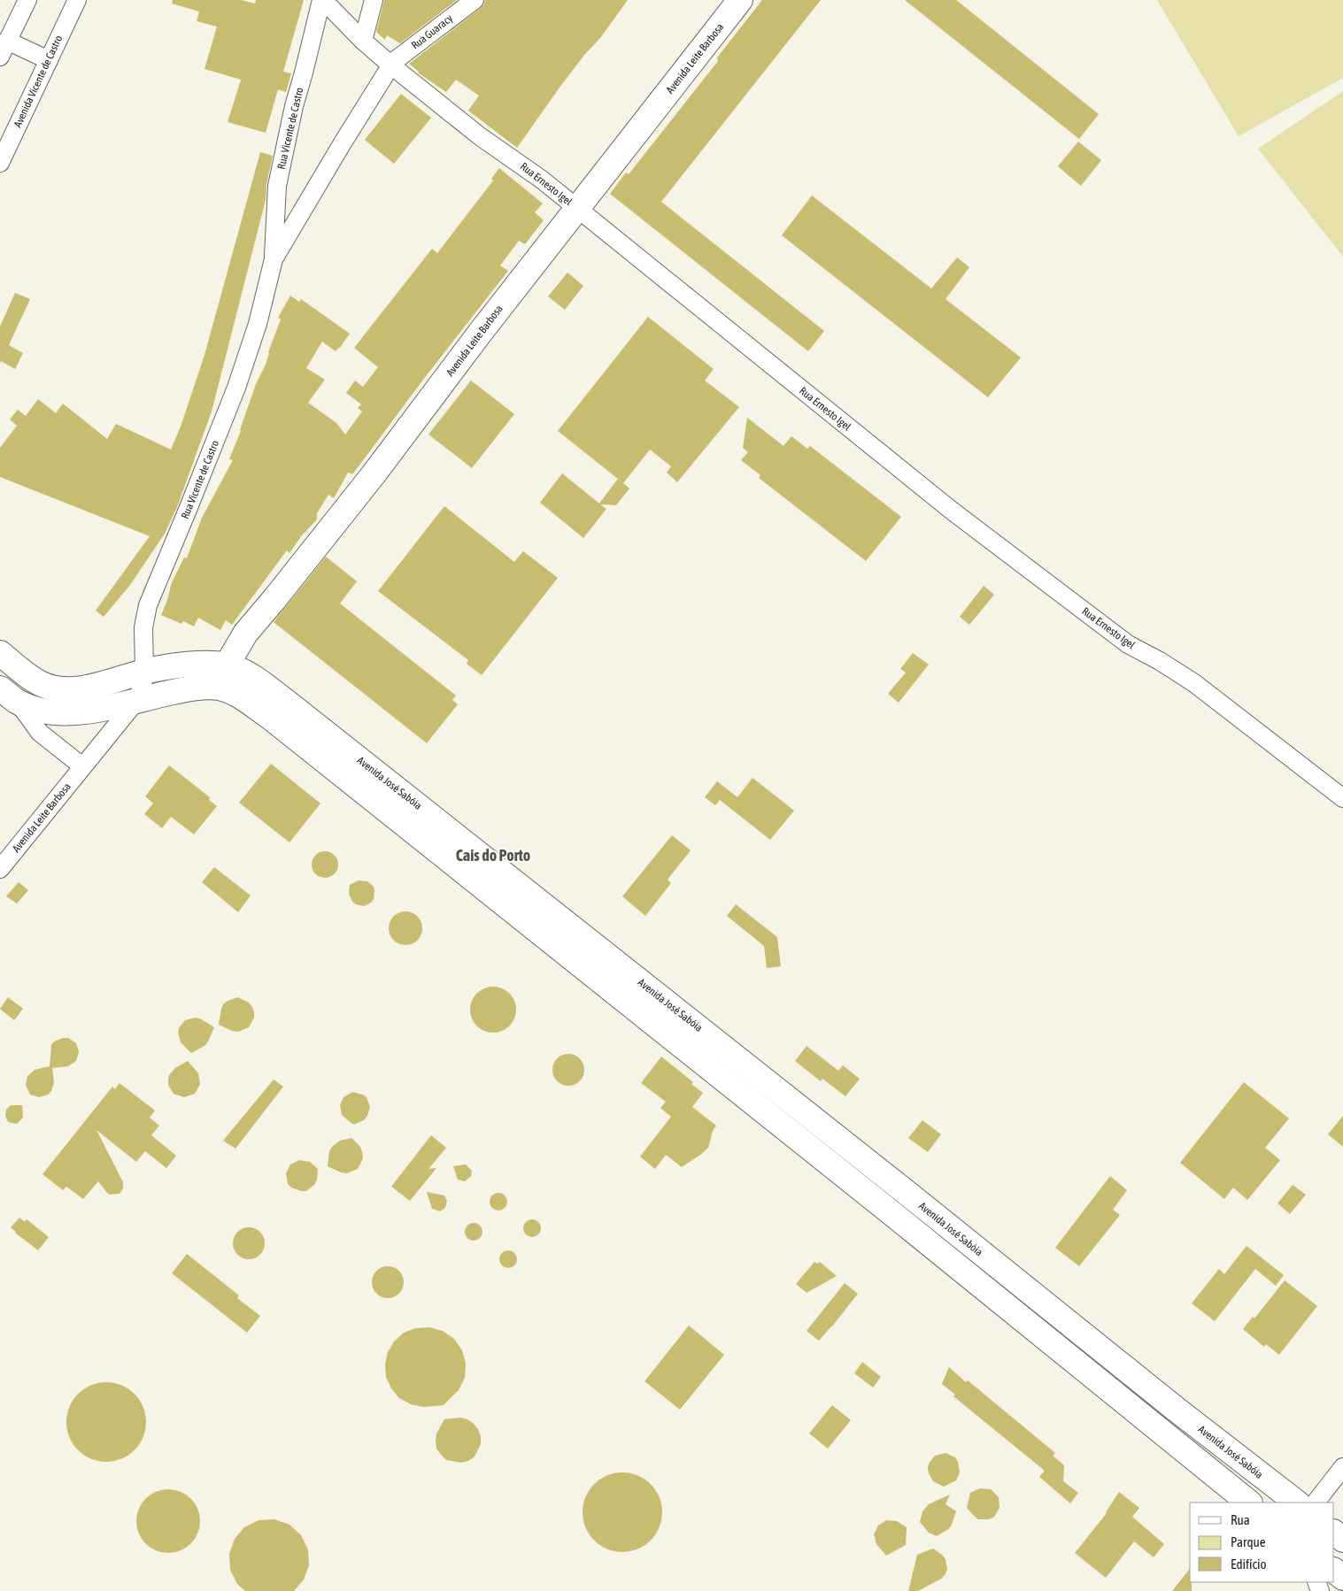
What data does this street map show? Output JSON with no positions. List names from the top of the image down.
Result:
{
  "streets": {
    "main road": ["Avenida Leite Barbosa", "Avenida José Sabóia"],
    "street": [
      "Rua Guaracy",
      "Avenida Vicente de Castro",
      "Rua Vicente de Castro",
      "Rua Ernesto Igel"
    ]
  },
  "crossings": [
    ["Rua Guaracy", "Rua Vicente de Castro"],
    ["Rua Guaracy", "Rua Ernesto Igel"],
    ["Avenida Leite Barbosa", "Rua Vicente de Castro"],
    ["Avenida Leite Barbosa", "Rua Ernesto Igel"],
    ["Avenida Leite Barbosa", "Avenida José Sabóia"],
    ["Rua Vicente de Castro", "Rua Ernesto Igel"],
    ["Rua Vicente de Castro", "Avenida José Sabóia"]
  ],
  "districts": ["Cais do Porto"],
  "legend": ["Rua", "Parque", "Edifício"]
}
